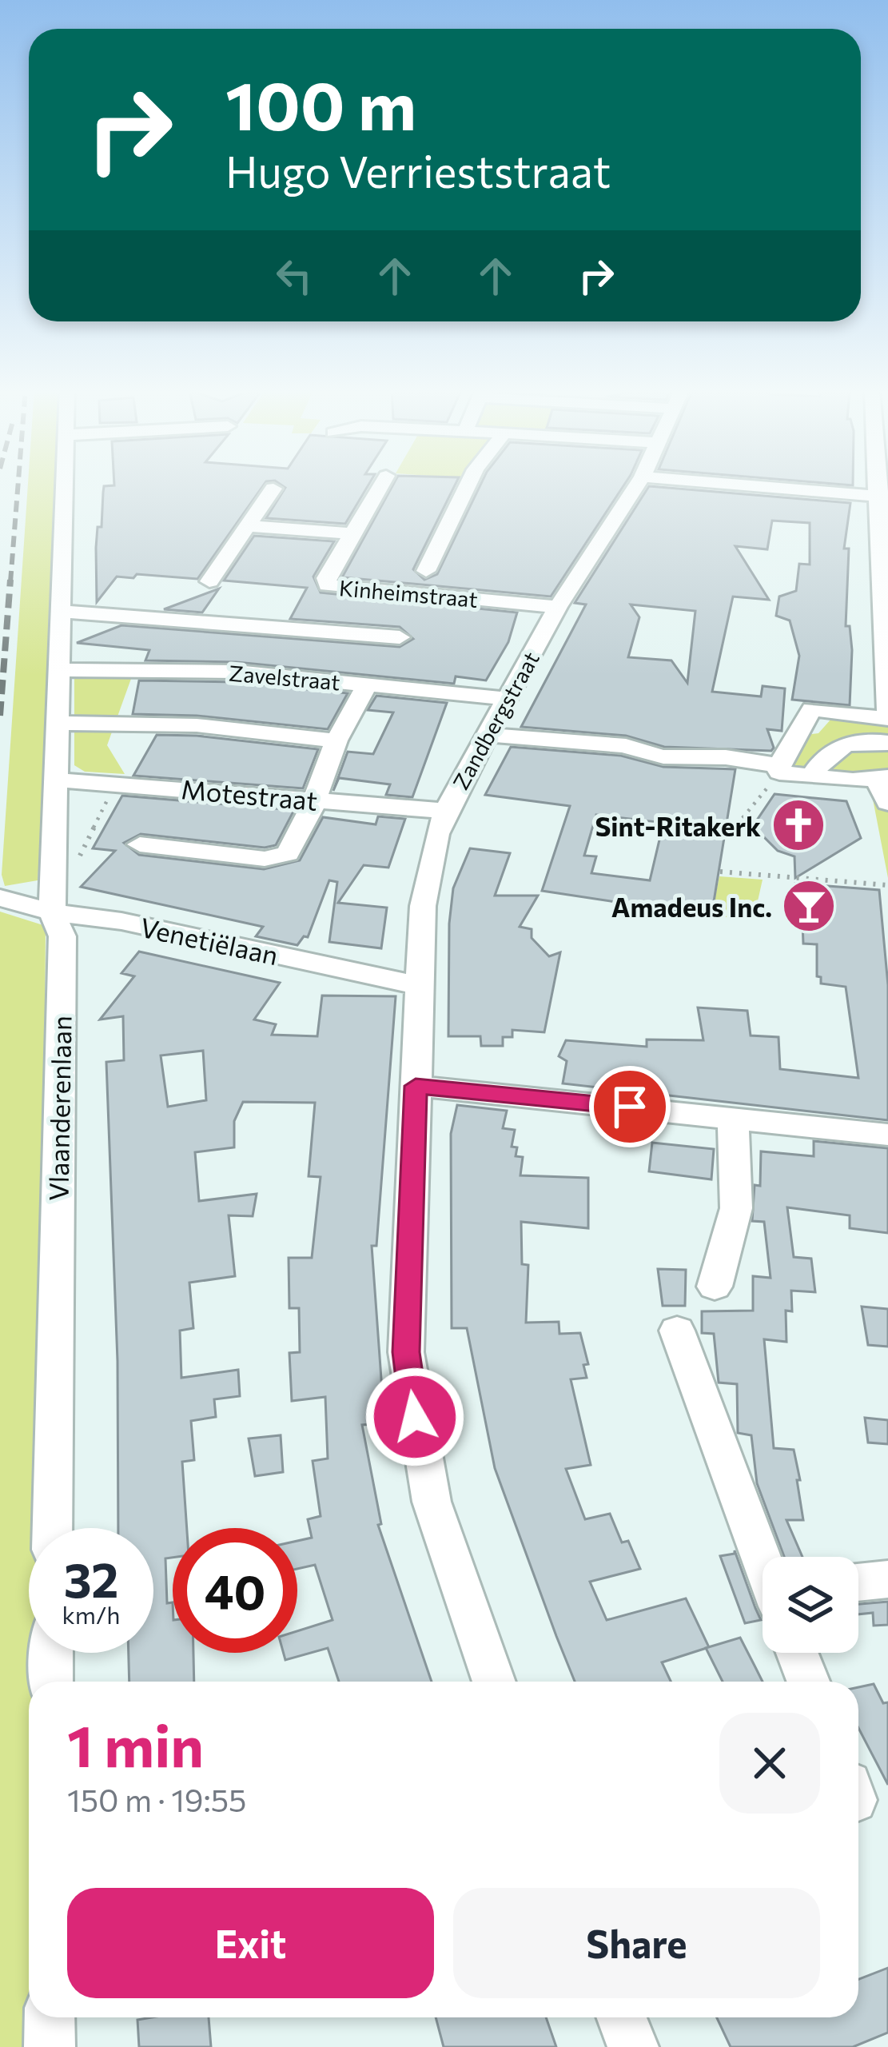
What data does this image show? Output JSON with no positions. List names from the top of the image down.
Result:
{
  "streets": {
    "street": [
      "Kinheimstraat",
      "Zavelstraat",
      "Zandbergstraat",
      "Motestraat",
      "Venetiëlaan",
      "Vlaanderenlaan"
    ]
  },
  "crossings": [
    ["Kinheimstraat", "Zandbergstraat"],
    ["Zavelstraat", "Zandbergstraat"],
    ["Zavelstraat", "Vlaanderenlaan"],
    ["Zandbergstraat", "Motestraat"],
    ["Zandbergstraat", "Venetiëlaan"],
    ["Motestraat", "Vlaanderenlaan"],
    ["Venetiëlaan", "Vlaanderenlaan"]
  ],
  "places": {
    "church": ["Sint-Ritakerk"],
    "bar": ["Amadeus Inc."]
  },
  "page": {
    "turn": ["100 m", "Hugo Verrieststraat"],
    "speed": "32 km/h",
    "limit": "40",
    "heading": ["1 min", "150 m · 19:55"],
    "buttons": ["Exit", "Share"]
  }
}
